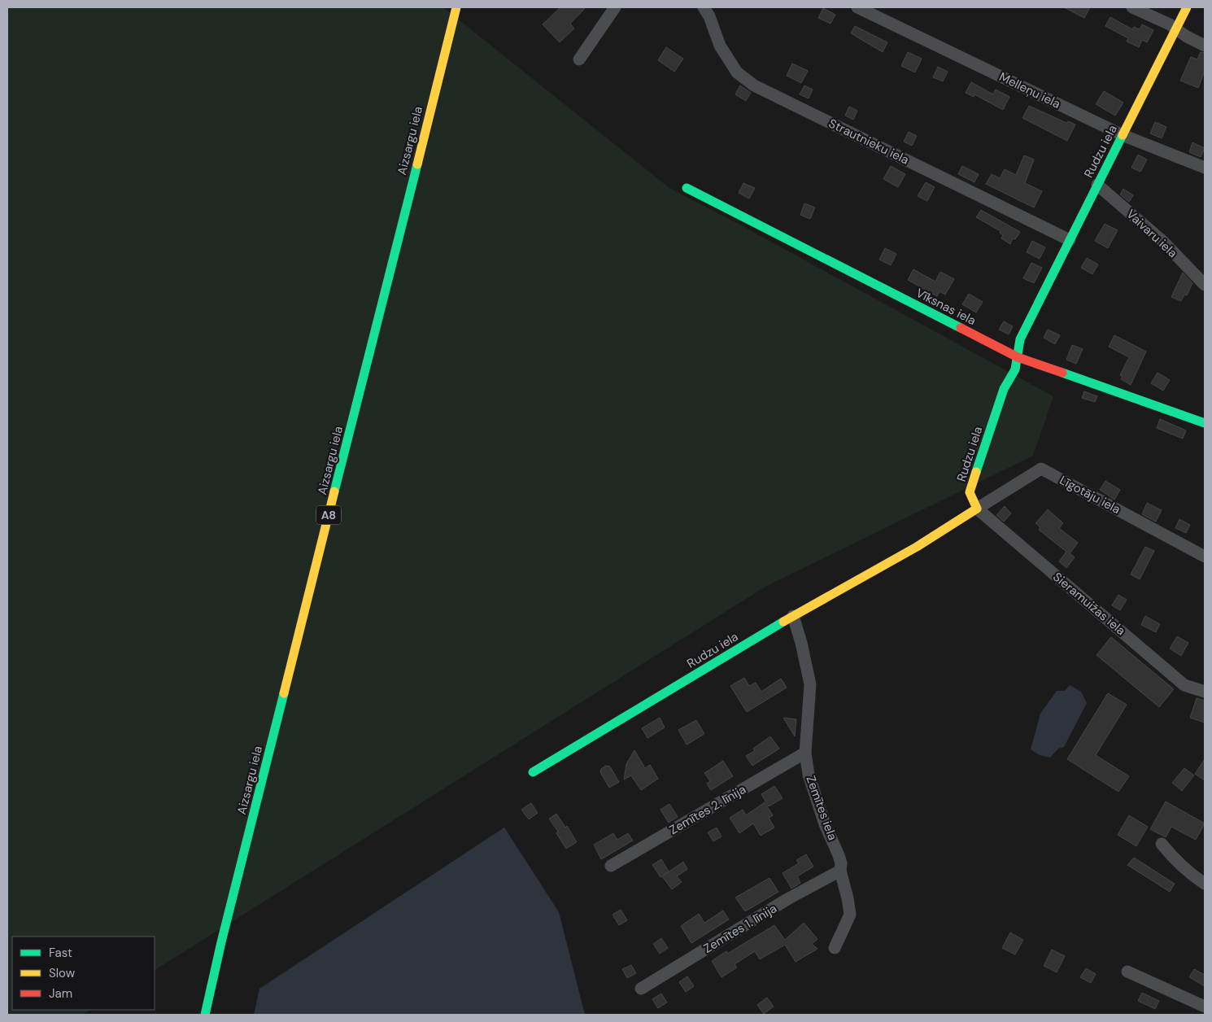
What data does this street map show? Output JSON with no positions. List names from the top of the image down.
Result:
{
  "streets": {
    "main road": [
      "Aizsargu iela",
      "Rudzu iela",
      "Vīksnas iela",
      "A8"
    ],
    "street": [
      "Melleņu iela",
      "Strautnieku iela",
      "Vaivaru iela",
      "Līgotāju iela",
      "Sieramuižas iela",
      "Zemītes iela",
      "Zemītes 2. līnija",
      "Zemītes 1. līnija"
    ]
  },
  "crossings": [
    ["Melleņu iela", "Rudzu iela"],
    ["Strautnieku iela", "Rudzu iela"],
    ["Rudzu iela", "Vaivaru iela"],
    ["Rudzu iela", "Vīksnas iela"],
    ["Rudzu iela", "Līgotāju iela"],
    ["Rudzu iela", "Sieramuižas iela"],
    ["Rudzu iela", "Zemītes iela"],
    ["Līgotāju iela", "Sieramuižas iela"],
    ["Zemītes iela", "Zemītes 2. līnija"],
    ["Zemītes iela", "Zemītes 1. līnija"]
  ],
  "legend": ["Fast", "Slow", "Jam"]
}
